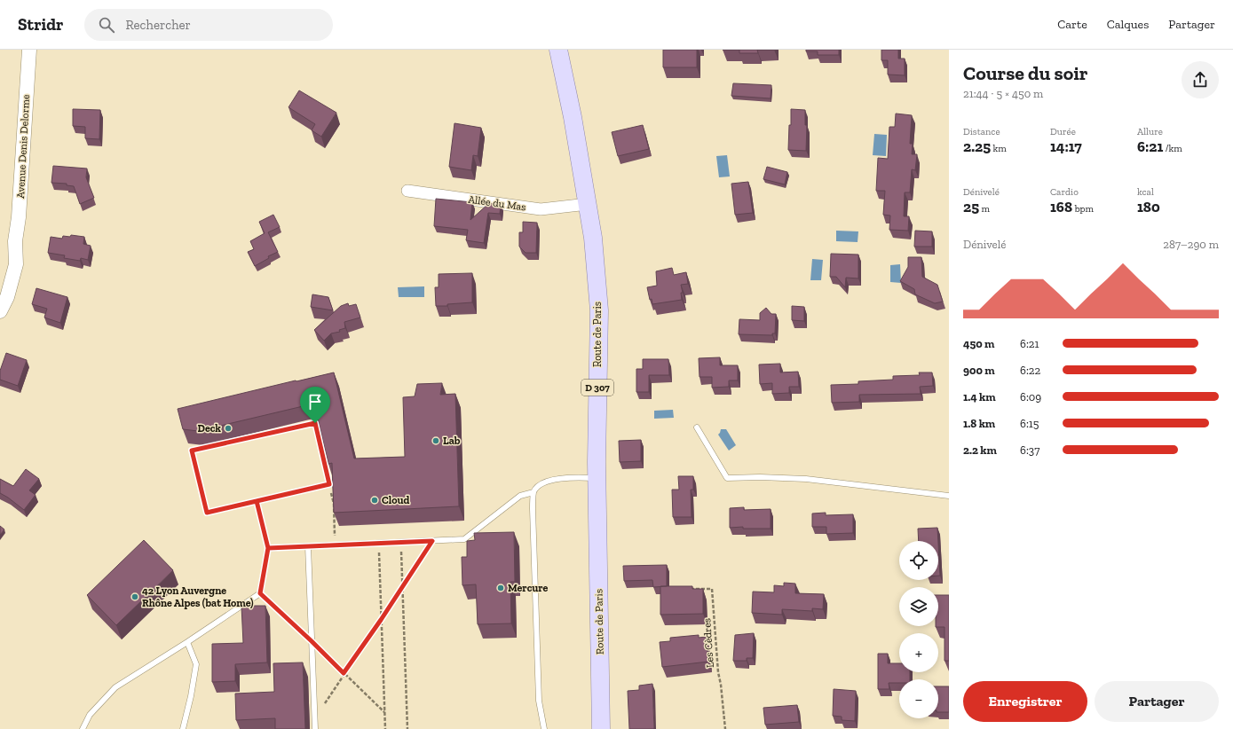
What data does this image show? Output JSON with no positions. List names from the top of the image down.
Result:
{
  "streets": {
    "main road": ["Route de Paris", "D 307"],
    "street": ["Avenue Denis Delorme", "Allée du Mas"],
    "path": ["Les Cèdres"]
  },
  "crossings": [
    ["Allée du Mas", "Route de Paris"]
  ],
  "places": [
    "Deck",
    "Lab",
    "Cloud",
    "Mercure",
    "42 Lyon Auvergne Rhône Alpes (bat Home)"
  ],
  "page": {
    "header": "Stridr",
    "search": "Rechercher",
    "nav": ["Carte", "Calques", "Partager"],
    "heading": ["Course du soir", "21:44 · 5 × 450 m"],
    "stats": [
      ["Distance", "2.25 km"],
      ["Durée", "14:17"],
      ["Allure", "6:21 /km"],
      ["Dénivelé", "25 m"],
      ["Cardio", "168 bpm"],
      ["kcal", "180"]
    ],
    "chart": ["Dénivelé", "287–290 m"],
    "list": [
      {
        "name": "450 m",
        "note": "6:21"
      },
      {
        "name": "900 m",
        "note": "6:22"
      },
      {
        "name": "1.4 km",
        "note": "6:09"
      },
      {
        "name": "1.8 km",
        "note": "6:15"
      },
      {
        "name": "2.2 km",
        "note": "6:37"
      }
    ],
    "map_buttons": ["+", "−"],
    "buttons": ["Enregistrer", "Partager"]
  }
}
